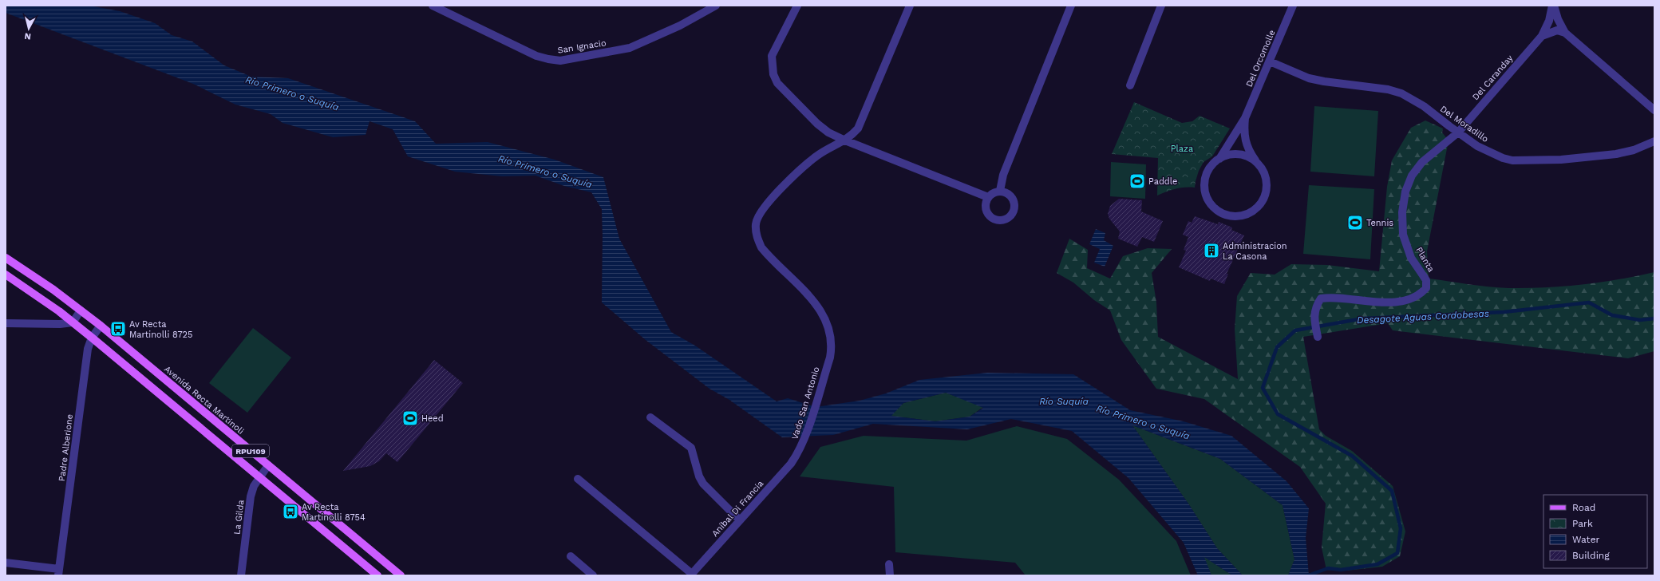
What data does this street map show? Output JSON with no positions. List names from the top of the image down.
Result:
{
  "streets": {
    "main road": ["Avenida Recta Martinoli", "RPU109"],
    "street": [
      "San Ignacio",
      "Del Orcomolle",
      "Del Caranday",
      "Del Moradillo",
      "Planta",
      "Vado San Antonio",
      "Padre Alberione",
      "Aníbal Di Francia",
      "La Gilda"
    ]
  },
  "crossings": [
    ["Del Orcomolle", "Del Moradillo"],
    ["Del Caranday", "Del Moradillo"],
    ["Del Caranday", "Planta"],
    ["Del Moradillo", "Planta"],
    ["Avenida Recta Martinoli", "Padre Alberione"],
    ["Avenida Recta Martinoli", "La Gilda"],
    ["Vado San Antonio", "Aníbal Di Francia"],
    ["Padre Alberione", "RPU109"],
    ["RPU109", "La Gilda"]
  ],
  "water": ["Río Primero o Suquía", "Desagote Aguas Cordobesas", "Río Suquía"],
  "parks": ["Plaza"],
  "places": {
    "sports": ["Paddle", "Tennis", "Heed"],
    "building": ["Administracion La Casona"],
    "bus stop": ["Av Recta Martinolli 8725", "Av Recta Martinolli 8754"]
  },
  "legend": [
    "Road",
    "Park",
    "Water",
    "Building"
  ],
  "north": "bottom"
}
